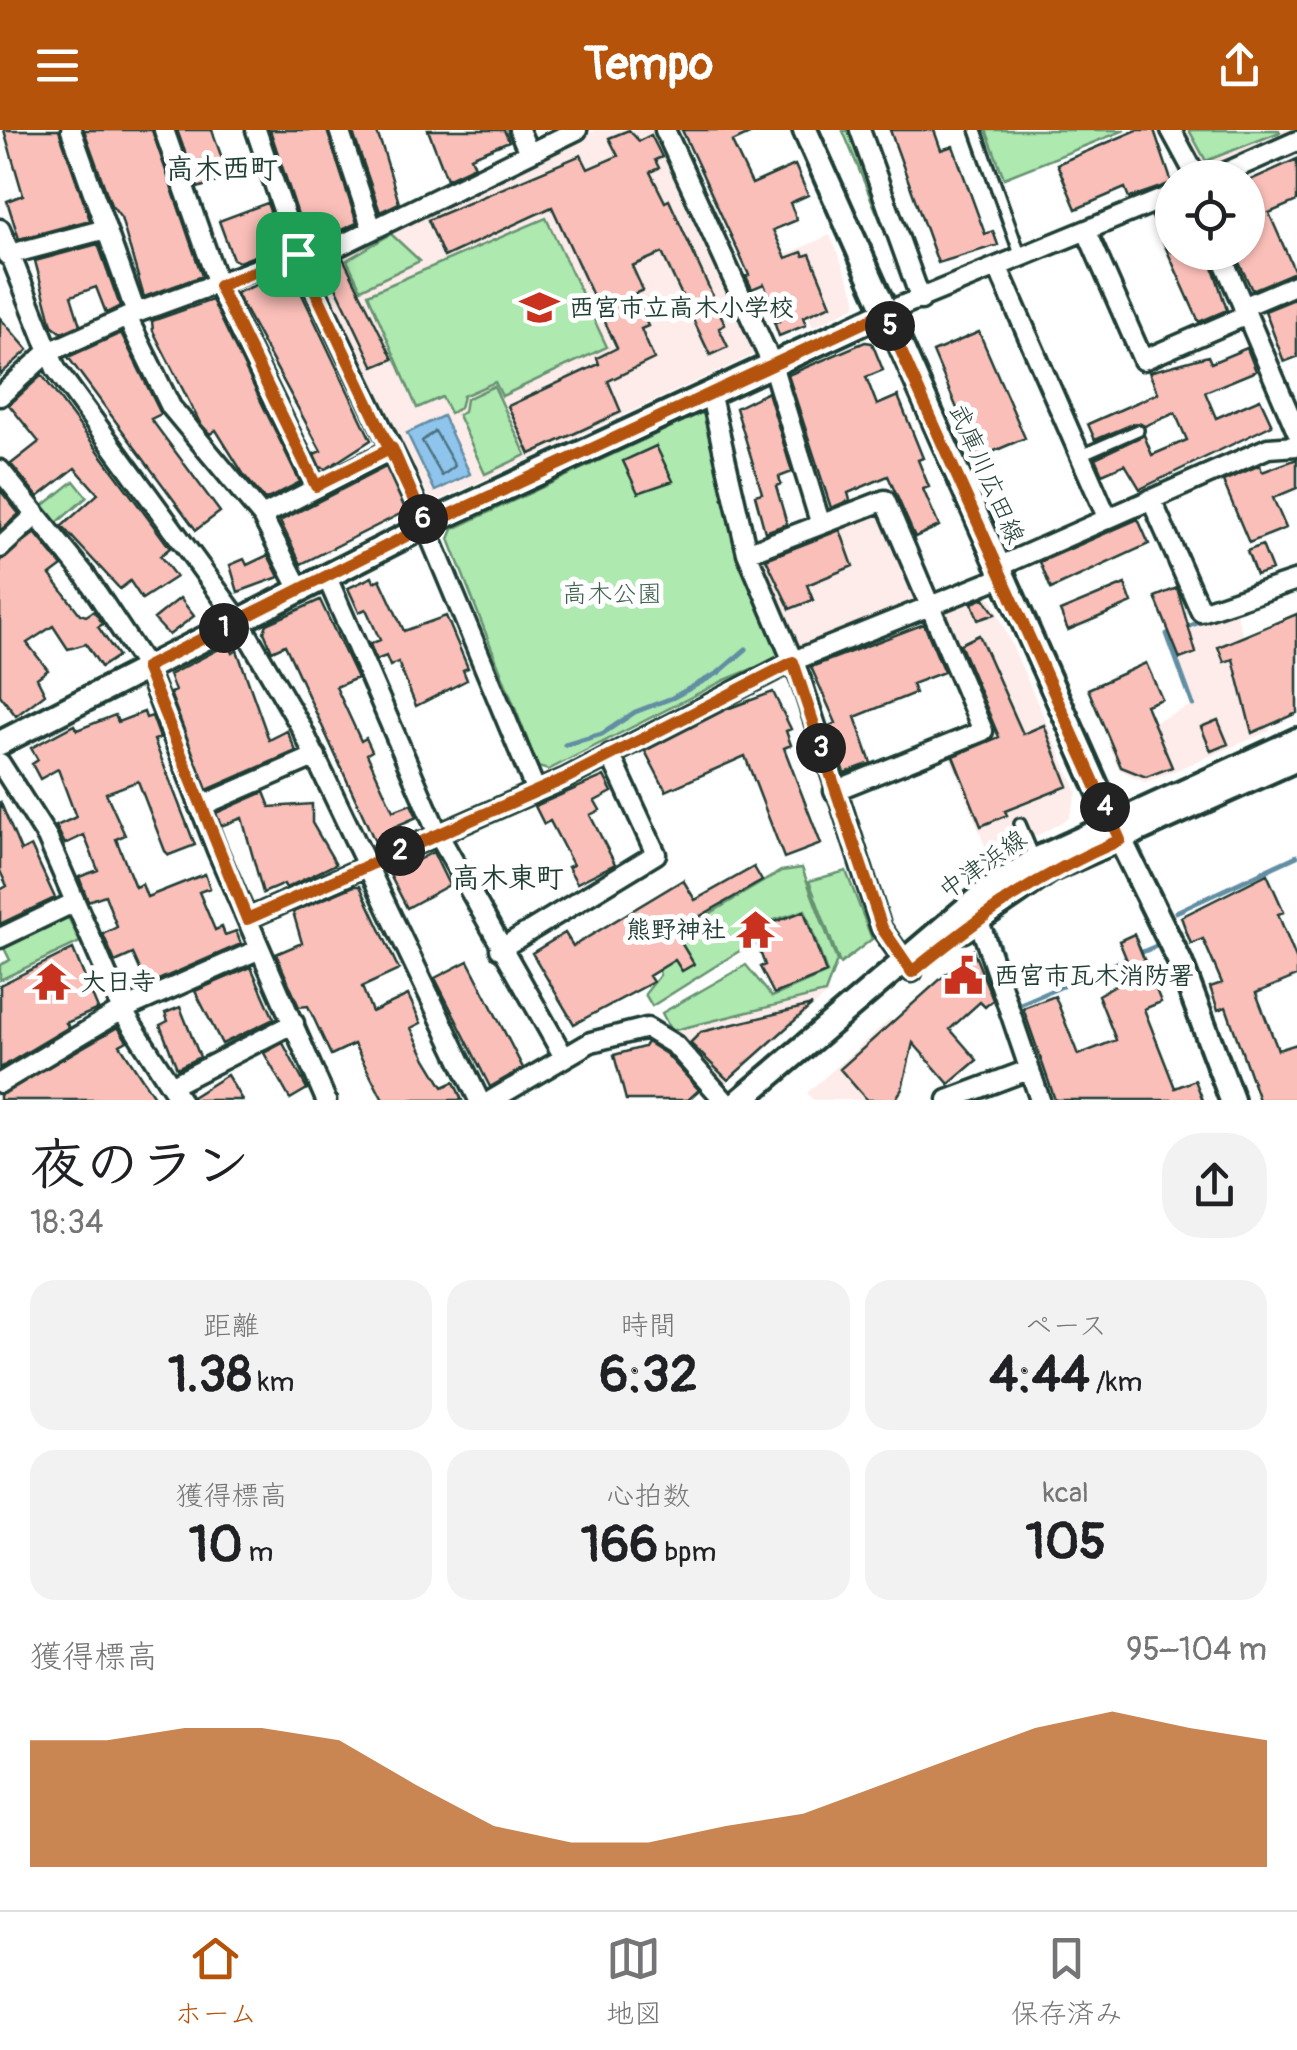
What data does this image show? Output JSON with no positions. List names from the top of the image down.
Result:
{
  "streets": {
    "street": ["武庫川広田線", "中津浜線"]
  },
  "crossings": [
    ["武庫川広田線", "中津浜線"]
  ],
  "districts": ["高木西町", "高木東町"],
  "parks": ["高木公園"],
  "places": {
    "school or university": ["西宮市立高木小学校"],
    "temple": ["熊野神社", "大日寺"],
    "public building": ["西宮市瓦木消防署"]
  },
  "page": {
    "header": "Tempo",
    "pins": [
      "5",
      "6",
      "1",
      "3",
      "4",
      "2"
    ],
    "heading": ["夜のラン", "18:34"],
    "stats": [
      ["距離", "1.38 km"],
      ["時間", "6:32"],
      ["ペース", "4:44 /km"],
      ["獲得標高", "10 m"],
      ["心拍数", "166 bpm"],
      ["kcal", "105"]
    ],
    "chart": ["獲得標高", "95–104 m"],
    "tabs": ["ホーム", "地図", "保存済み"]
  }
}
